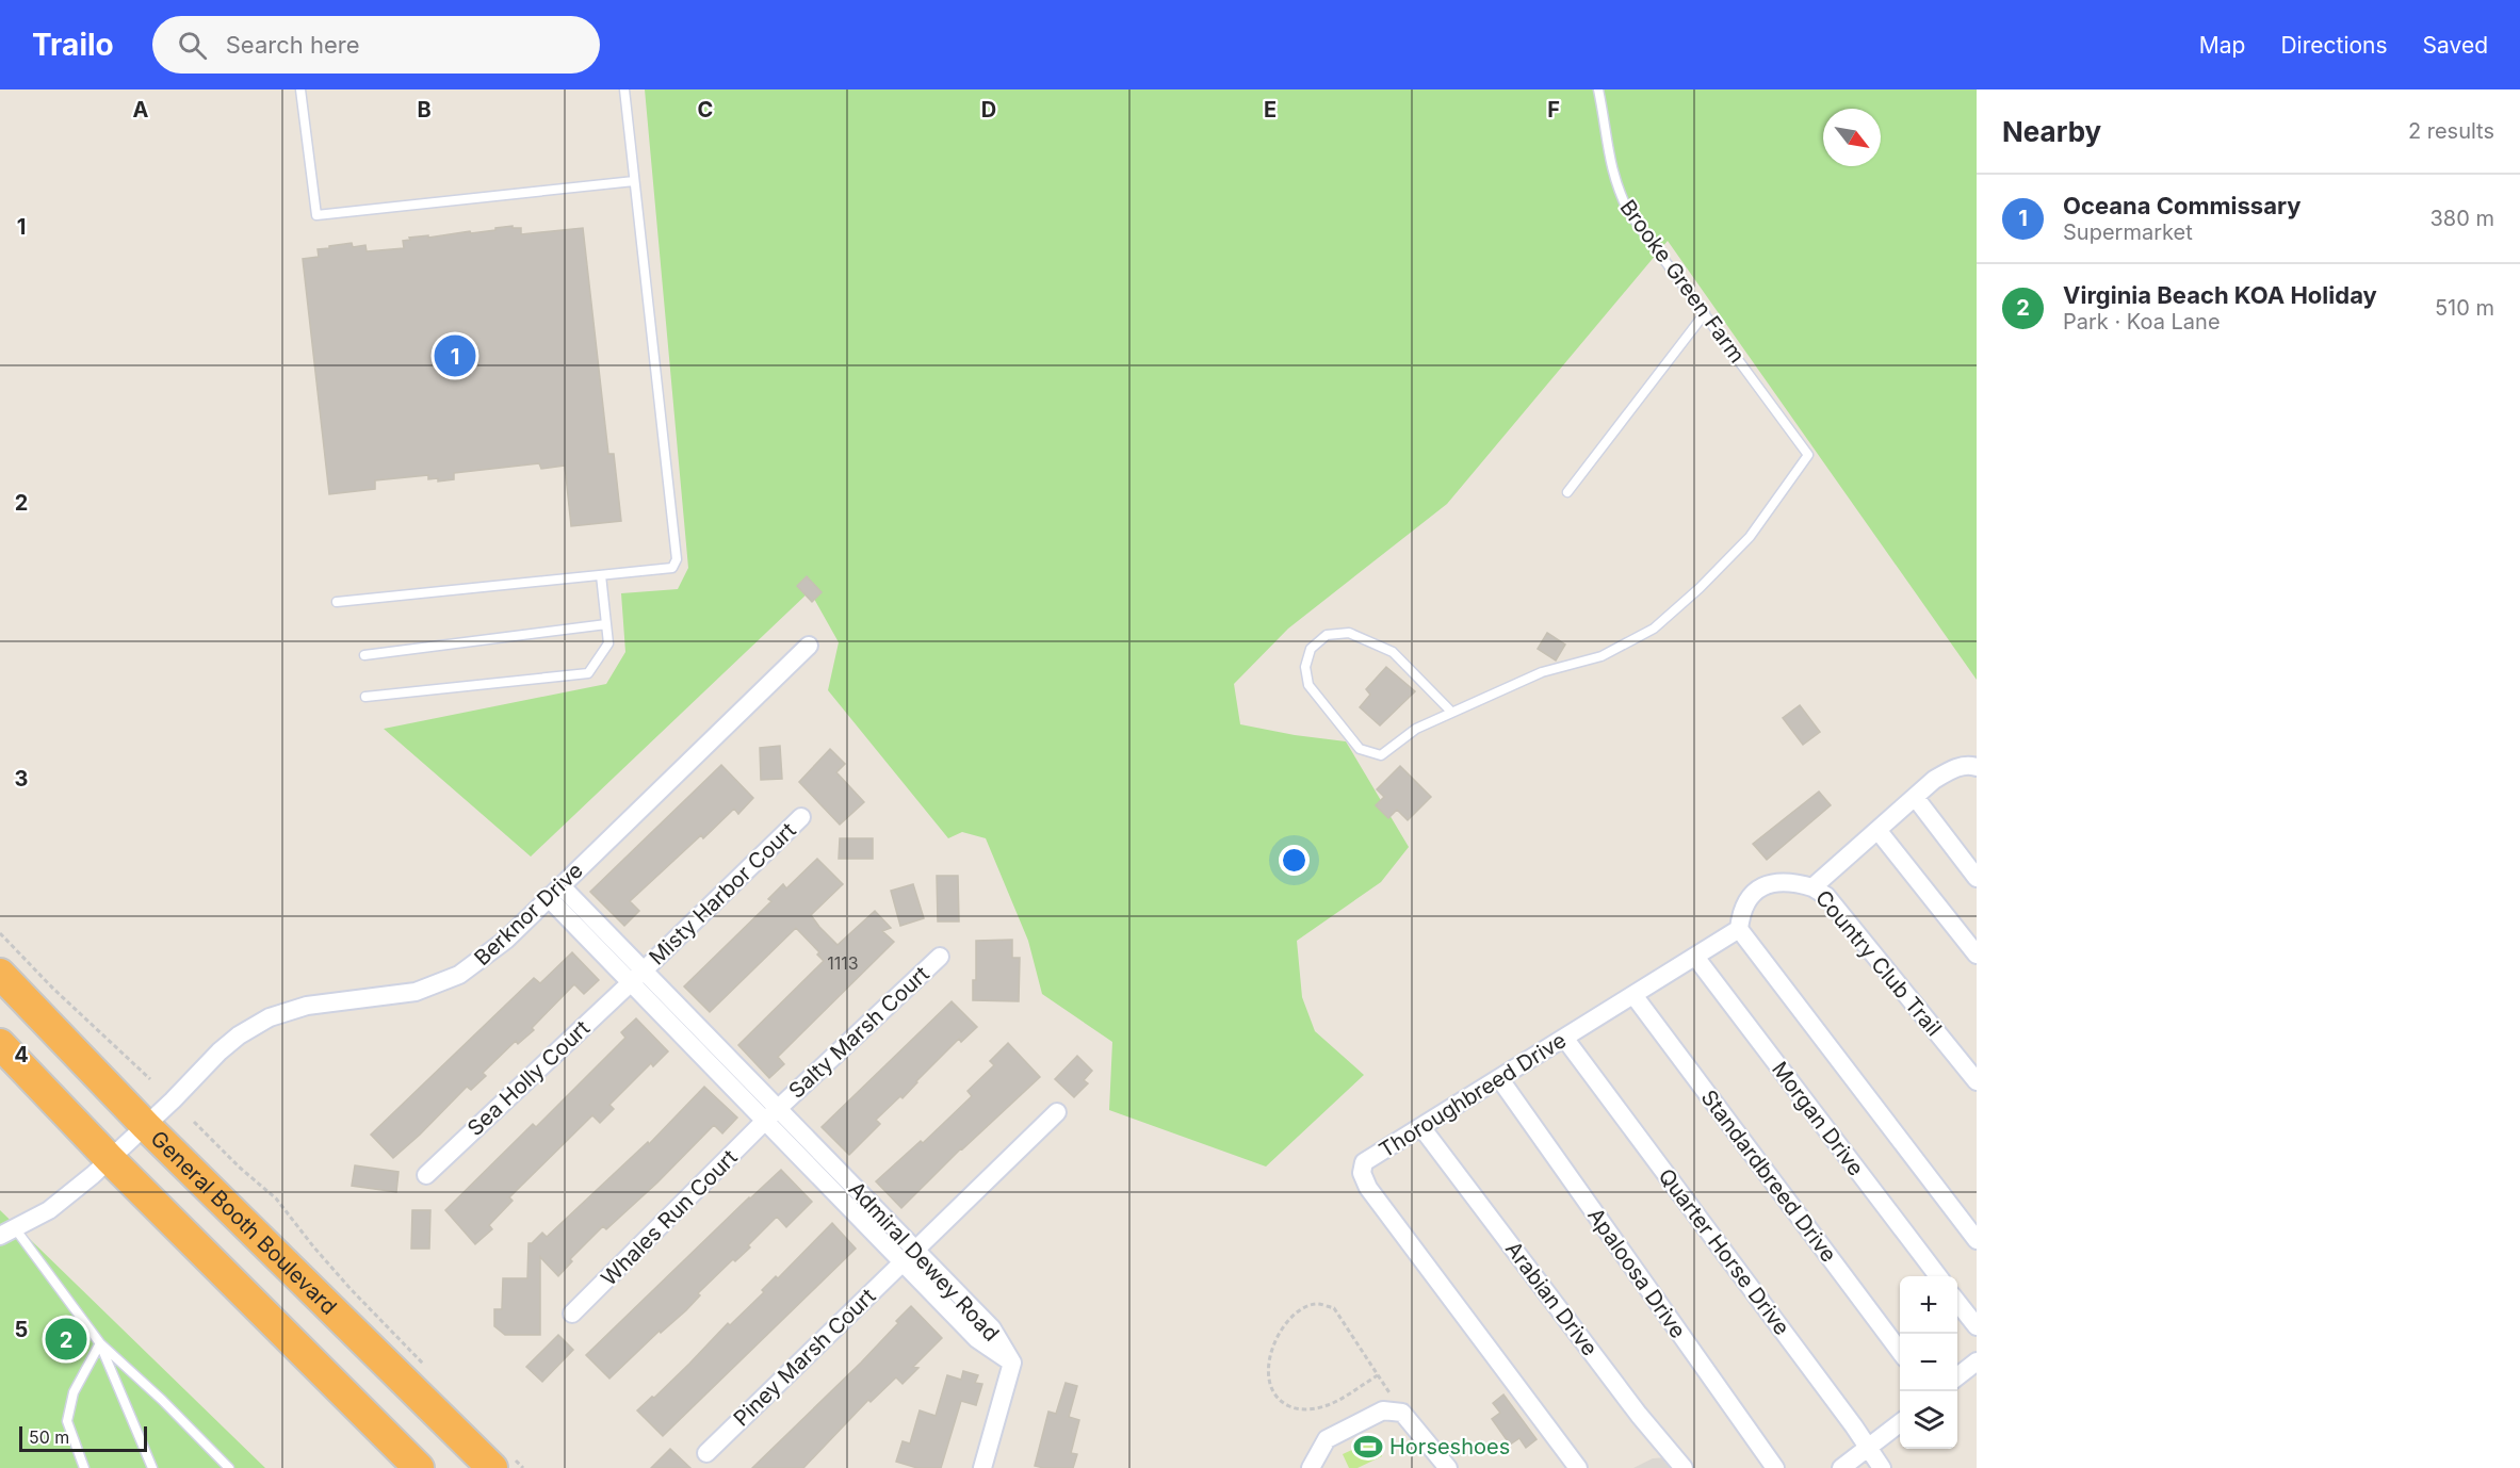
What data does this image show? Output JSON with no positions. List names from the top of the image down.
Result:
{
  "streets": {
    "highway": ["General Booth Boulevard"],
    "street": [
      "Misty Harbor Court",
      "Berknor Drive",
      "Country Club Trail",
      "Salty Marsh Court",
      "Sea Holly Court",
      "Thoroughbreed Drive",
      "Morgan Drive",
      "Standardbreed Drive",
      "Whales Run Court",
      "Quarter Horse Drive",
      "Admiral Dewey Road",
      "Apaloosa Drive",
      "Arabian Drive",
      "Piney Marsh Court"
    ],
    "lane": ["Brooke Green Farm"]
  },
  "crossings": [
    ["Misty Harbor Court", "Sea Holly Court"],
    ["Misty Harbor Court", "Admiral Dewey Road"],
    ["Berknor Drive", "General Booth Boulevard"],
    ["Berknor Drive", "Admiral Dewey Road"],
    ["Salty Marsh Court", "Whales Run Court"],
    ["Salty Marsh Court", "Admiral Dewey Road"],
    ["Sea Holly Court", "Admiral Dewey Road"],
    ["Thoroughbreed Drive", "Morgan Drive"],
    ["Thoroughbreed Drive", "Standardbreed Drive"],
    ["Thoroughbreed Drive", "Quarter Horse Drive"],
    ["Thoroughbreed Drive", "Apaloosa Drive"],
    ["Thoroughbreed Drive", "Arabian Drive"],
    ["Whales Run Court", "Admiral Dewey Road"],
    ["Admiral Dewey Road", "Piney Marsh Court"]
  ],
  "places": {
    "sports": ["Horseshoes"]
  },
  "house_numbers": ["1113"],
  "scale_bar": "50 m",
  "north": "bottom right",
  "page": {
    "header": "Trailo",
    "search": "Search here",
    "nav": ["Map", "Directions", "Saved"],
    "heading": ["Nearby", "2 results"],
    "list": [
      {
        "mark": "1",
        "name": "Oceana Commissary",
        "note": "Supermarket",
        "value": "380 m"
      },
      {
        "mark": "2",
        "name": "Virginia Beach KOA Holiday",
        "note": "Park · Koa Lane",
        "value": "510 m"
      }
    ],
    "pins": ["1", "2"],
    "map_buttons": ["+", "−"],
    "scale": "50 m"
  },
  "grid": {
    "columns": [
      "A",
      "B",
      "C",
      "D",
      "E",
      "F"
    ],
    "rows": [
      "1",
      "2",
      "3",
      "4",
      "5"
    ]
  }
}
